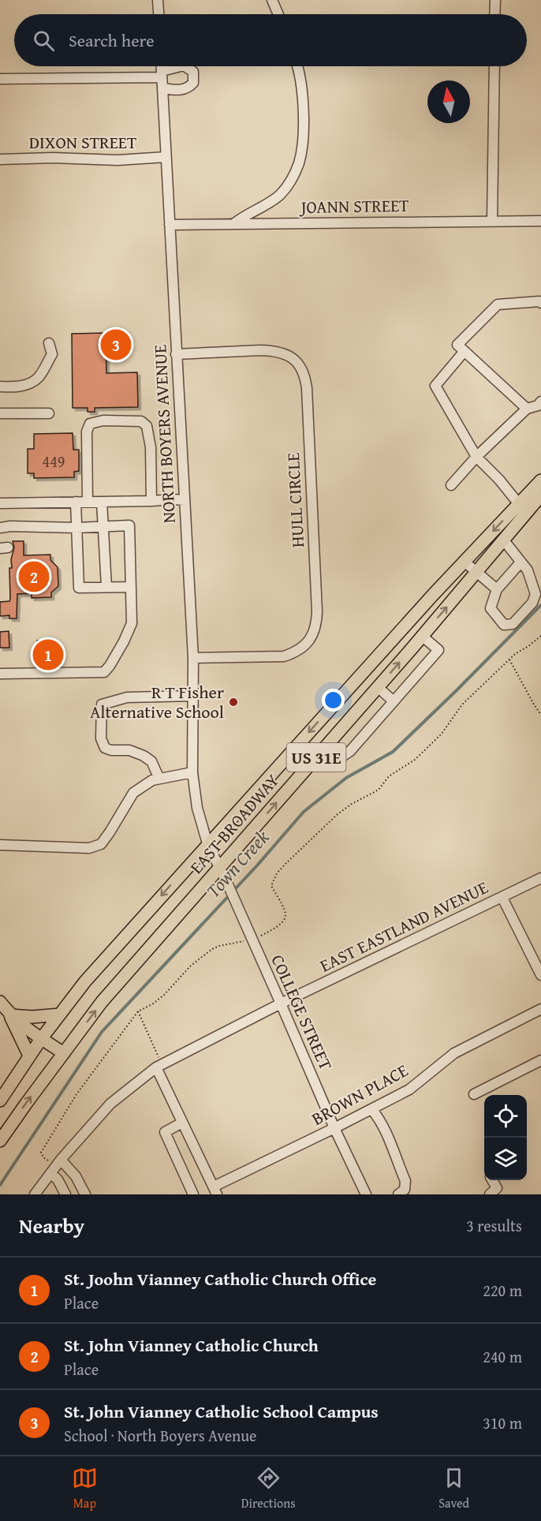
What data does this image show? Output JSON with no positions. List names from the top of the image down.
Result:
{
  "streets": {
    "main road": ["US 31E", "EAST BROADWAY"],
    "street": [
      "DIXON STREET",
      "JOANN STREET",
      "NORTH BOYERS AVENUE",
      "HULL CIRCLE",
      "EAST EASTLAND AVENUE",
      "COLLEGE STREET",
      "BROWN PLACE"
    ]
  },
  "crossings": [
    ["DIXON STREET", "NORTH BOYERS AVENUE"],
    ["JOANN STREET", "NORTH BOYERS AVENUE"],
    ["NORTH BOYERS AVENUE", "HULL CIRCLE"],
    ["NORTH BOYERS AVENUE", "EAST BROADWAY"],
    ["NORTH BOYERS AVENUE", "COLLEGE STREET"],
    ["EAST BROADWAY", "COLLEGE STREET"],
    ["EAST EASTLAND AVENUE", "COLLEGE STREET"],
    ["COLLEGE STREET", "BROWN PLACE"]
  ],
  "water": ["Town Creek"],
  "places": ["R T Fisher Alternative School"],
  "house_numbers": ["449"],
  "north": "top",
  "page": {
    "search": "Search here",
    "pins": ["3", "2", "1"],
    "heading": ["Nearby", "3 results"],
    "list": [
      {
        "mark": "1",
        "name": "St. Joohn Vianney Catholic Church Office",
        "note": "Place",
        "value": "220 m"
      },
      {
        "mark": "2",
        "name": "St. John Vianney Catholic Church",
        "note": "Place",
        "value": "240 m"
      },
      {
        "mark": "3",
        "name": "St. John Vianney Catholic School Campus",
        "note": "School · North Boyers Avenue",
        "value": "310 m"
      }
    ],
    "nav": ["Map", "Directions", "Saved"]
  }
}
